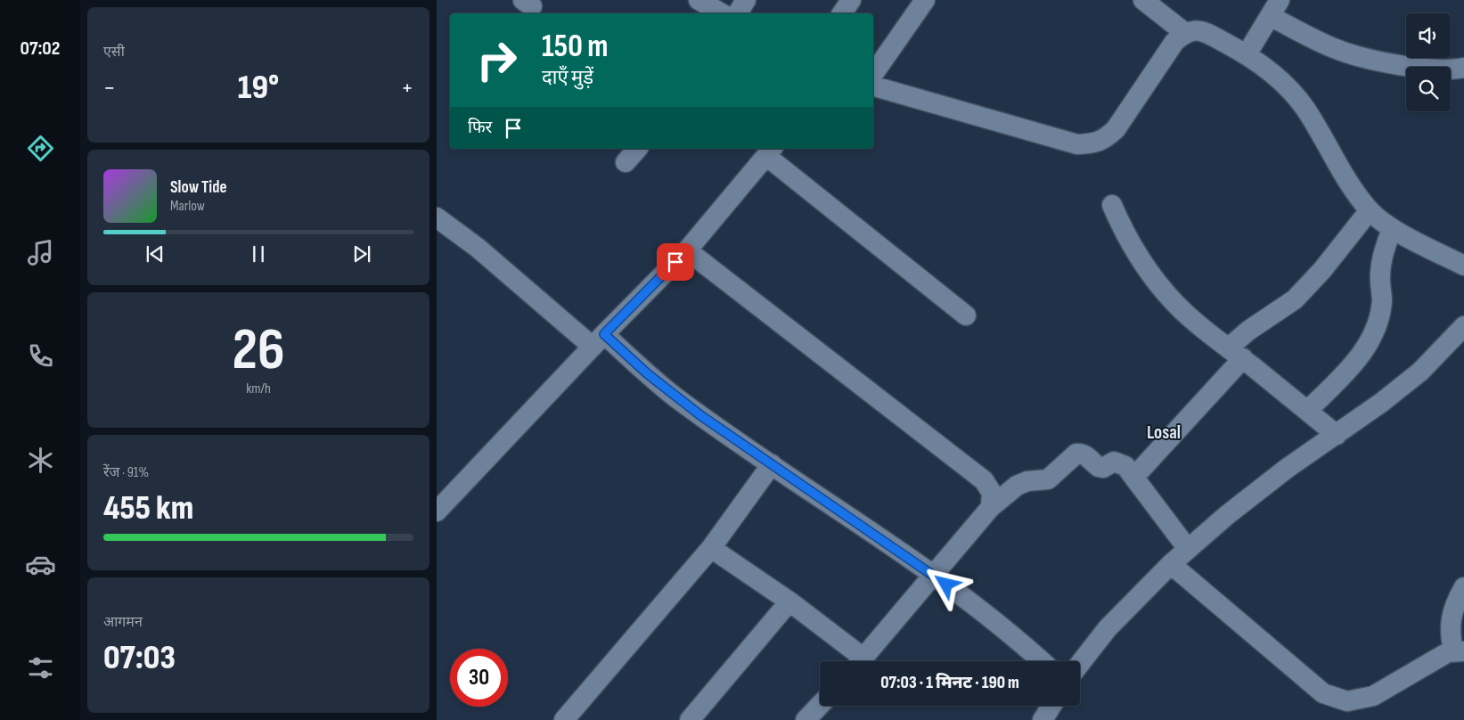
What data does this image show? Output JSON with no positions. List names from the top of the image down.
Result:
{
  "districts": ["Losal"],
  "page": {
    "tabs": "07:02",
    "tile": [
      "एसी",
      ["26", "km/h"],
      ["रेंज · 91%", "455 km"],
      ["आगमन", "07:03"]
    ],
    "turn": ["150 m", "दाएँ मुड़ें"],
    "heat": ["−", "19°", "+"],
    "then": "फिर",
    "song": ["Slow Tide", "Marlow"],
    "limit": "30",
    "trip": "07:03 · 1 मिनट · 190 m"
  }
}
